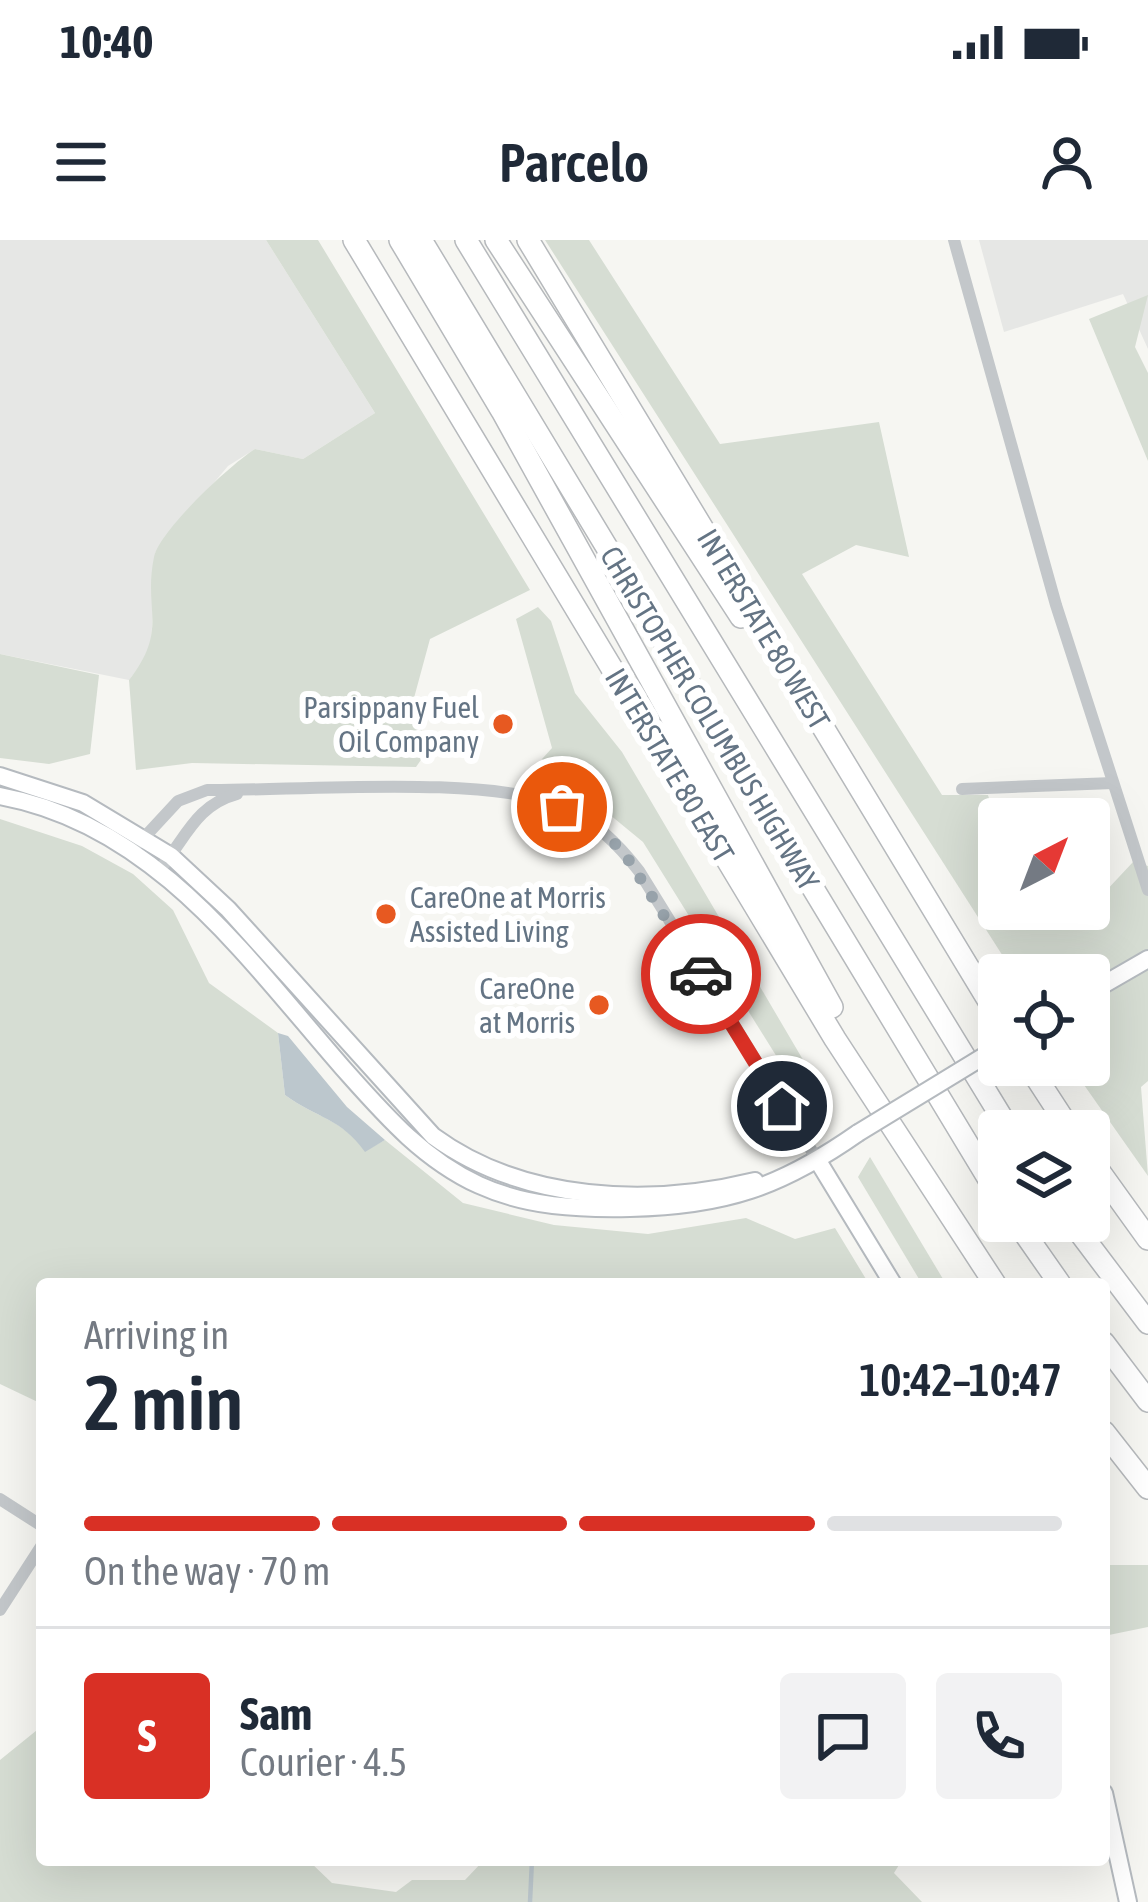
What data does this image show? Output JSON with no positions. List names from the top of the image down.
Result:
{
  "streets": {
    "highway": ["INTERSTATE 80 WEST", "CHRISTOPHER COLUMBUS HIGHWAY", "INTERSTATE 80 EAST"]
  },
  "places": ["Parsippany Fuel Oil Company", "CareOne at Morris Assisted Living", "CareOne at Morris"],
  "north": "top right",
  "page": {
    "status": "10:40",
    "header": "Parcelo",
    "heading": ["2 min", "Arriving in", "10:42–10:47"],
    "panel": ["Sam", "Courier · 4.5"],
    "bar": "On the way · 70 m",
    "round": "S"
  }
}
